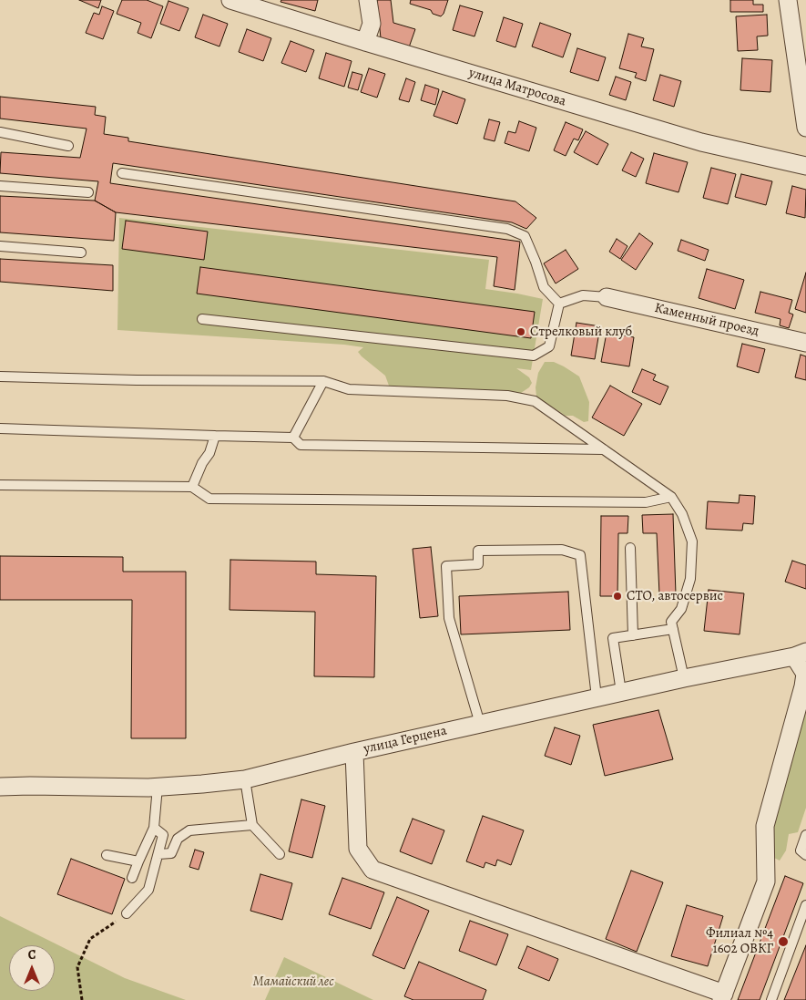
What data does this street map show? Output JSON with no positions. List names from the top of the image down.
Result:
{
  "streets": {
    "street": ["улица Матросова", "Каменный проезд", "улица Герцена"]
  },
  "parks": ["Мамайский лес"],
  "places": ["Стрелковый клуб", "СТО, автосервис", "Филиал №4 1602 ОВКГ"],
  "north": "top"
}
